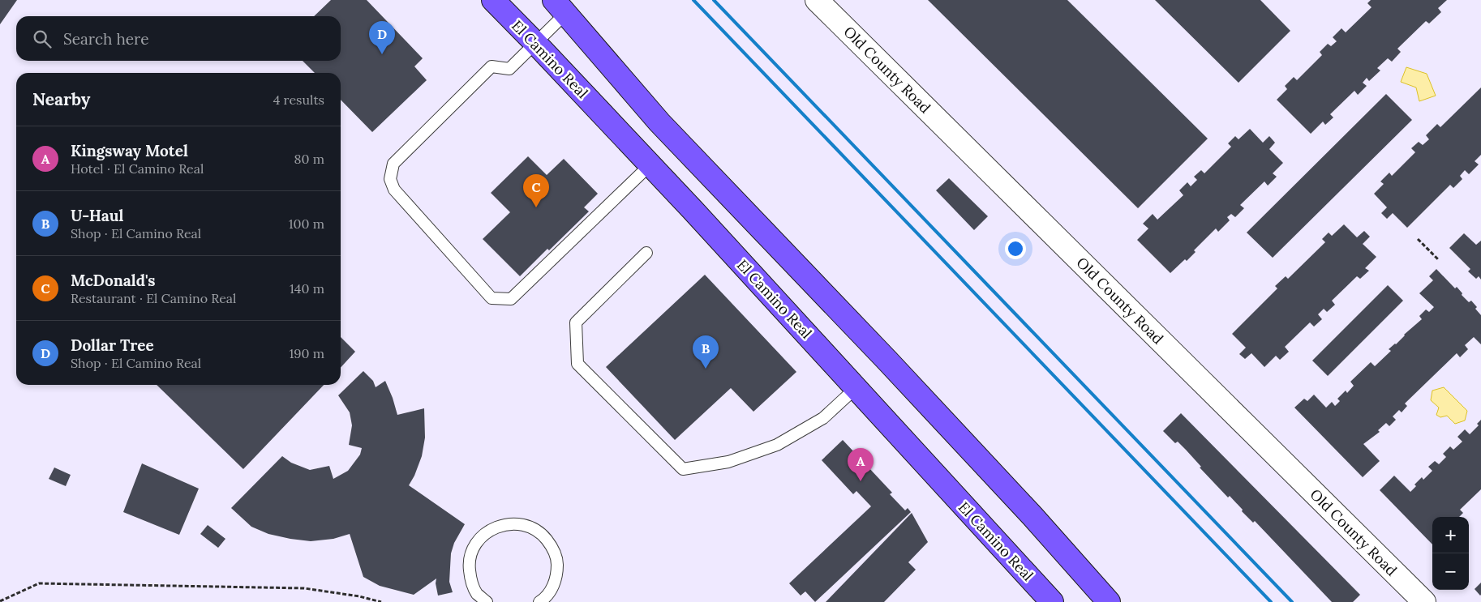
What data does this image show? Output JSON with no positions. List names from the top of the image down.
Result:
{
  "streets": {
    "main road": ["El Camino Real"],
    "street": ["Old County Road"]
  },
  "page": {
    "search": "Search here",
    "pins": [
      "D",
      "C",
      "B",
      "A"
    ],
    "heading": ["Nearby", "4 results"],
    "list": [
      {
        "mark": "A",
        "name": "Kingsway Motel",
        "note": "Hotel · El Camino Real",
        "value": "80 m"
      },
      {
        "mark": "B",
        "name": "U-Haul",
        "note": "Shop · El Camino Real",
        "value": "100 m"
      },
      {
        "mark": "C",
        "name": "McDonald's",
        "note": "Restaurant · El Camino Real",
        "value": "140 m"
      },
      {
        "mark": "D",
        "name": "Dollar Tree",
        "note": "Shop · El Camino Real",
        "value": "190 m"
      }
    ],
    "map_buttons": ["+", "−"]
  }
}
